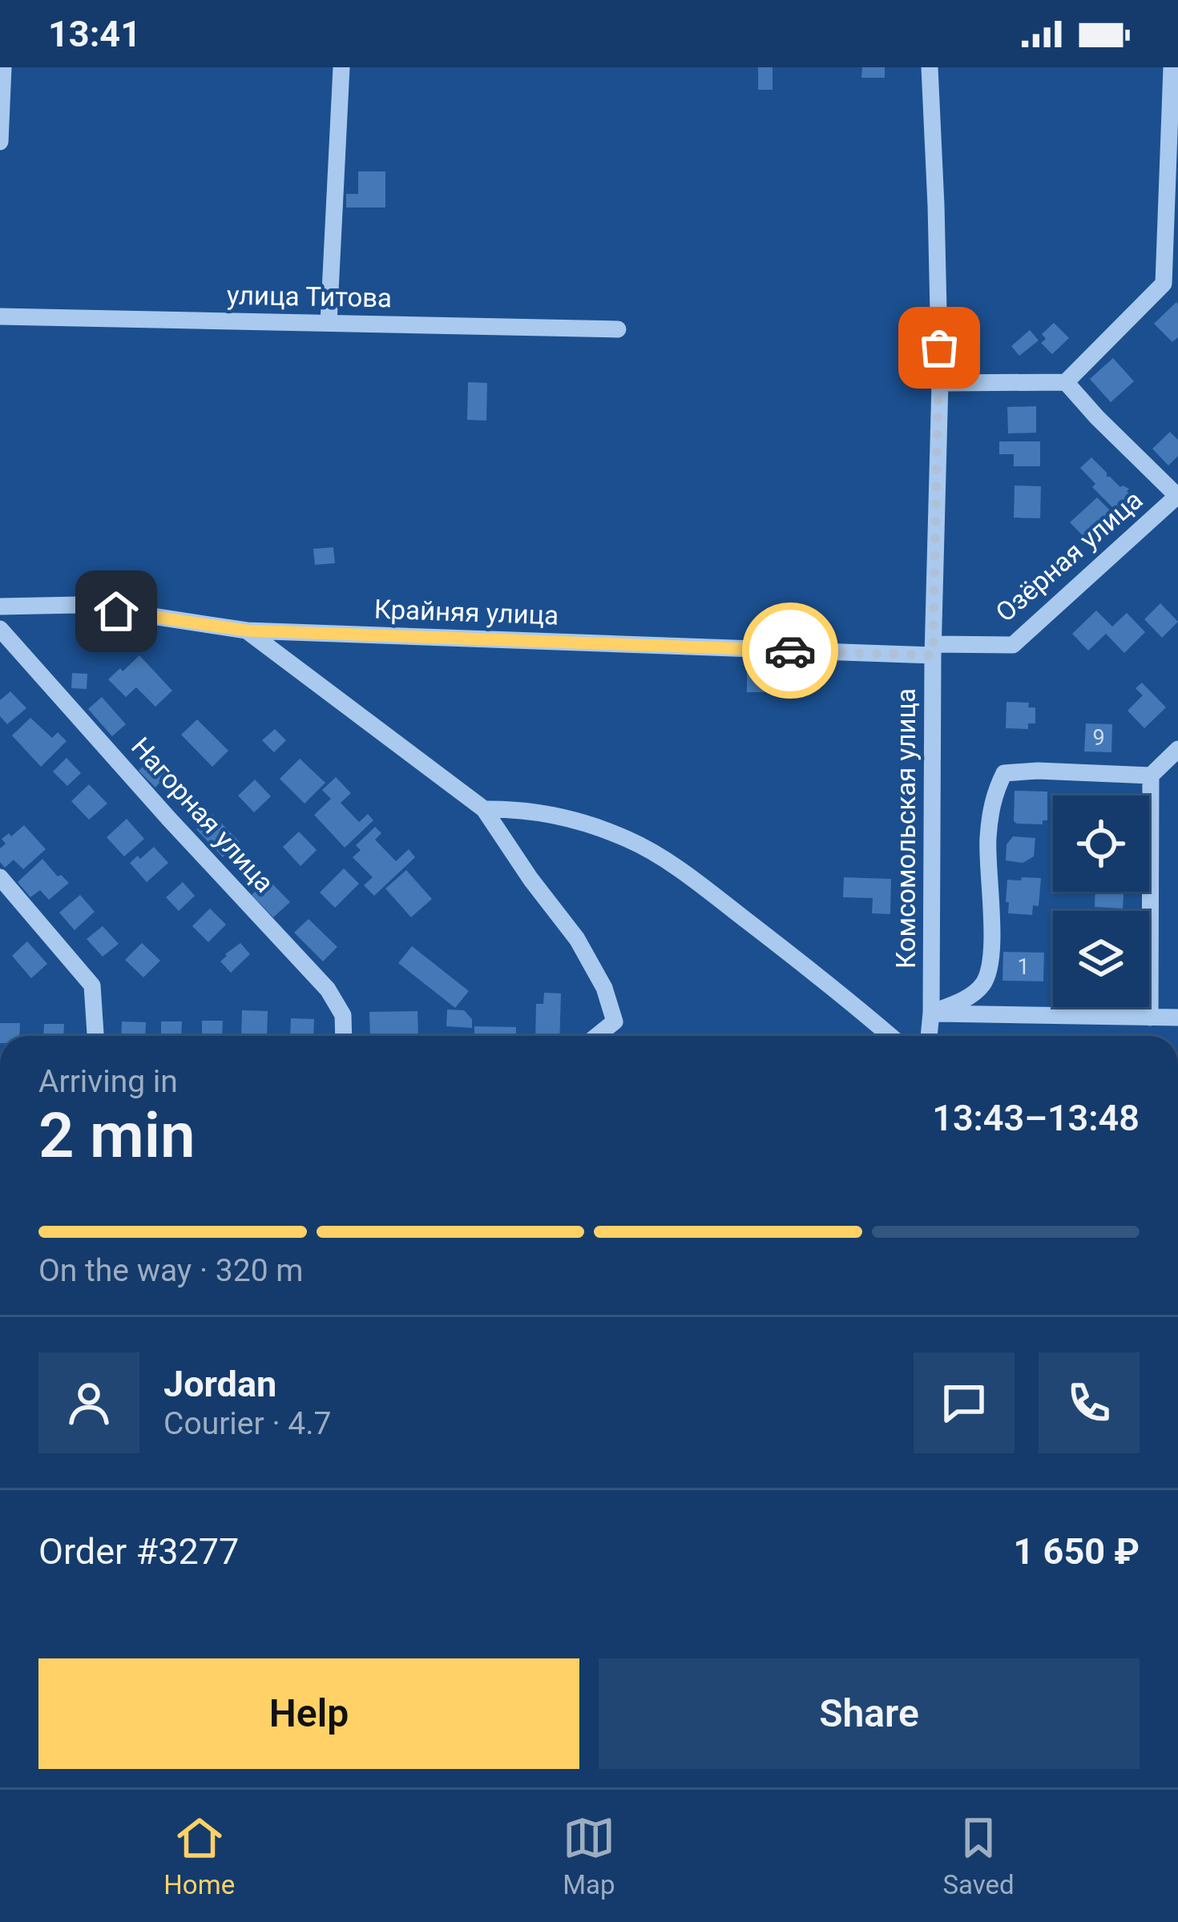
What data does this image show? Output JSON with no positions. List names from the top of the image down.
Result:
{
  "streets": {
    "street": [
      "улица Титова",
      "Озёрная улица",
      "Крайняя улица",
      "Нагорная улица",
      "Комсомольская улица"
    ]
  },
  "crossings": [
    ["Озёрная улица", "Крайняя улица"],
    ["Озёрная улица", "Комсомольская улица"],
    ["Крайняя улица", "Комсомольская улица"]
  ],
  "house_numbers": ["9", "1"],
  "page": {
    "status": "13:41",
    "heading": ["2 min", "Arriving in", "13:43–13:48"],
    "panel": [
      "Jordan",
      "Courier · 4.7",
      "Order #3277",
      "1 650 ₽"
    ],
    "bar": "On the way · 320 m",
    "buttons": ["Help", "Share"],
    "tabs": ["Home", "Map", "Saved"]
  }
}
